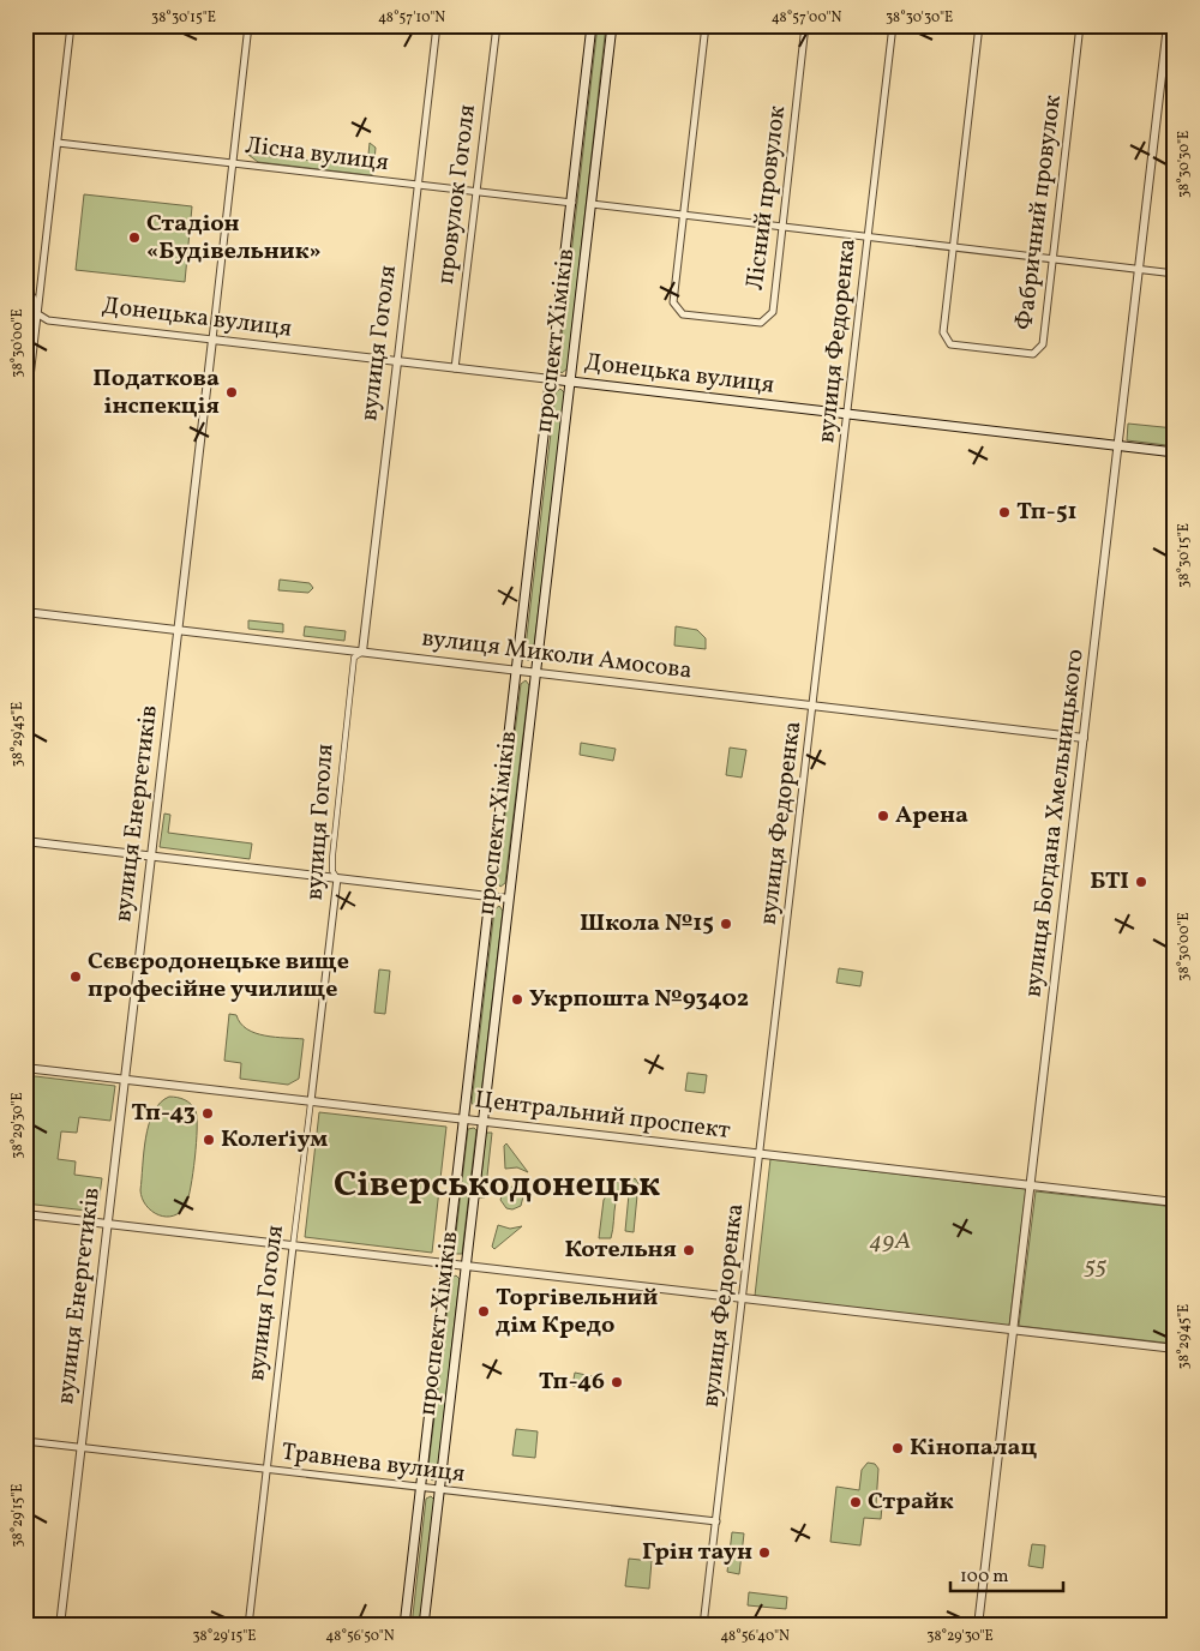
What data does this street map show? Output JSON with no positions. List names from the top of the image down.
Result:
{
  "streets": {
    "main road": ["Донецька вулиця", "проспект Хіміків"],
    "street": [
      "Лісна вулиця",
      "провулок Гоголя",
      "Лісний провулок",
      "Фабричний провулок",
      "вулиця Федоренка",
      "вулиця Гоголя",
      "вулиця Миколи Амосова",
      "вулиця Енергетиків",
      "вулиця Богдана Хмельницького",
      "Центральний проспект",
      "Травнева вулиця"
    ]
  },
  "crossings": [
    ["Лісна вулиця", "провулок Гоголя"],
    ["Лісна вулиця", "проспект Хіміків"],
    ["Лісна вулиця", "вулиця Гоголя"],
    ["Лісна вулиця", "вулиця Енергетиків"],
    ["провулок Гоголя", "Донецька вулиця"],
    ["Донецька вулиця", "проспект Хіміків"],
    ["Донецька вулиця", "вулиця Федоренка"],
    ["Донецька вулиця", "вулиця Гоголя"],
    ["Донецька вулиця", "вулиця Енергетиків"],
    ["Донецька вулиця", "вулиця Богдана Хмельницького"],
    ["проспект Хіміків", "вулиця Миколи Амосова"],
    ["проспект Хіміків", "Центральний проспект"],
    ["проспект Хіміків", "Травнева вулиця"],
    ["вулиця Федоренка", "вулиця Миколи Амосова"],
    ["вулиця Федоренка", "Центральний проспект"],
    ["вулиця Федоренка", "Травнева вулиця"],
    ["вулиця Гоголя", "вулиця Миколи Амосова"],
    ["вулиця Гоголя", "Центральний проспект"],
    ["вулиця Гоголя", "Травнева вулиця"],
    ["вулиця Миколи Амосова", "вулиця Енергетиків"],
    ["вулиця Миколи Амосова", "вулиця Богдана Хмельницького"],
    ["вулиця Енергетиків", "Центральний проспект"],
    ["вулиця Енергетиків", "Травнева вулиця"],
    ["вулиця Богдана Хмельницького", "Центральний проспект"]
  ],
  "districts": ["Сіверськодонецьк"],
  "parks": ["49А", "55"],
  "places": [
    "Стадіон «Будівельник»",
    "Податкова інспекція",
    "Тп-51",
    "Арена",
    "БТІ",
    "Школа №15",
    "Сєвєродонецьке вище професійне училище",
    "Укрпошта №93402",
    "Тп-43",
    "Колеґіум",
    "Котельня",
    "Торгівельний дім Кредо",
    "Тп-46",
    "Кінопалац",
    "Страйк",
    "Грін таун"
  ],
  "scale_bar": "100 m",
  "coordinates": [
    "38°30'15\"E",
    "48°57'10\"N",
    "48°57'00\"N",
    "38°30'30\"E",
    "38°30'00\"E",
    "38°29'45\"E",
    "38°29'30\"E",
    "38°29'15\"E",
    "48°56'50\"N",
    "48°56'40\"N"
  ]
}
